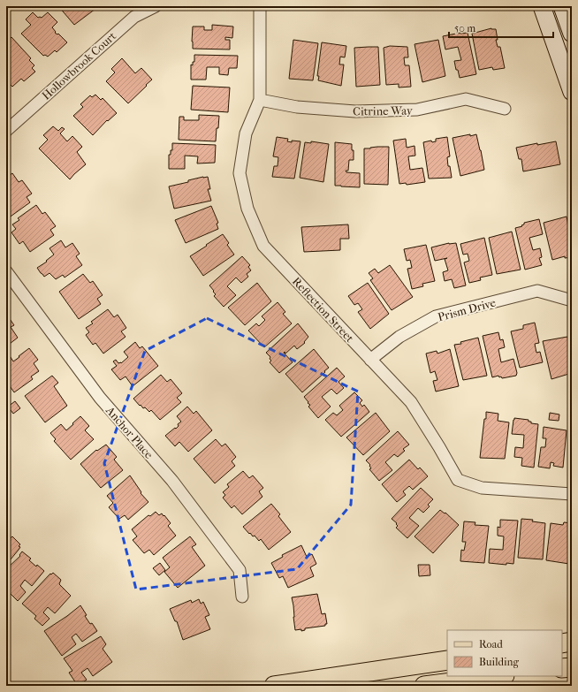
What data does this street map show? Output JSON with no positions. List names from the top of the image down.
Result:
{
  "streets": {
    "street": [
      "Hollowbrook Court",
      "Citrine Way",
      "Reflection Street",
      "Prism Drive",
      "Anchor Place"
    ]
  },
  "crossings": [
    ["Citrine Way", "Reflection Street"],
    ["Reflection Street", "Prism Drive"]
  ],
  "legend": ["Road", "Building"],
  "scale_bar": "50 m"
}
